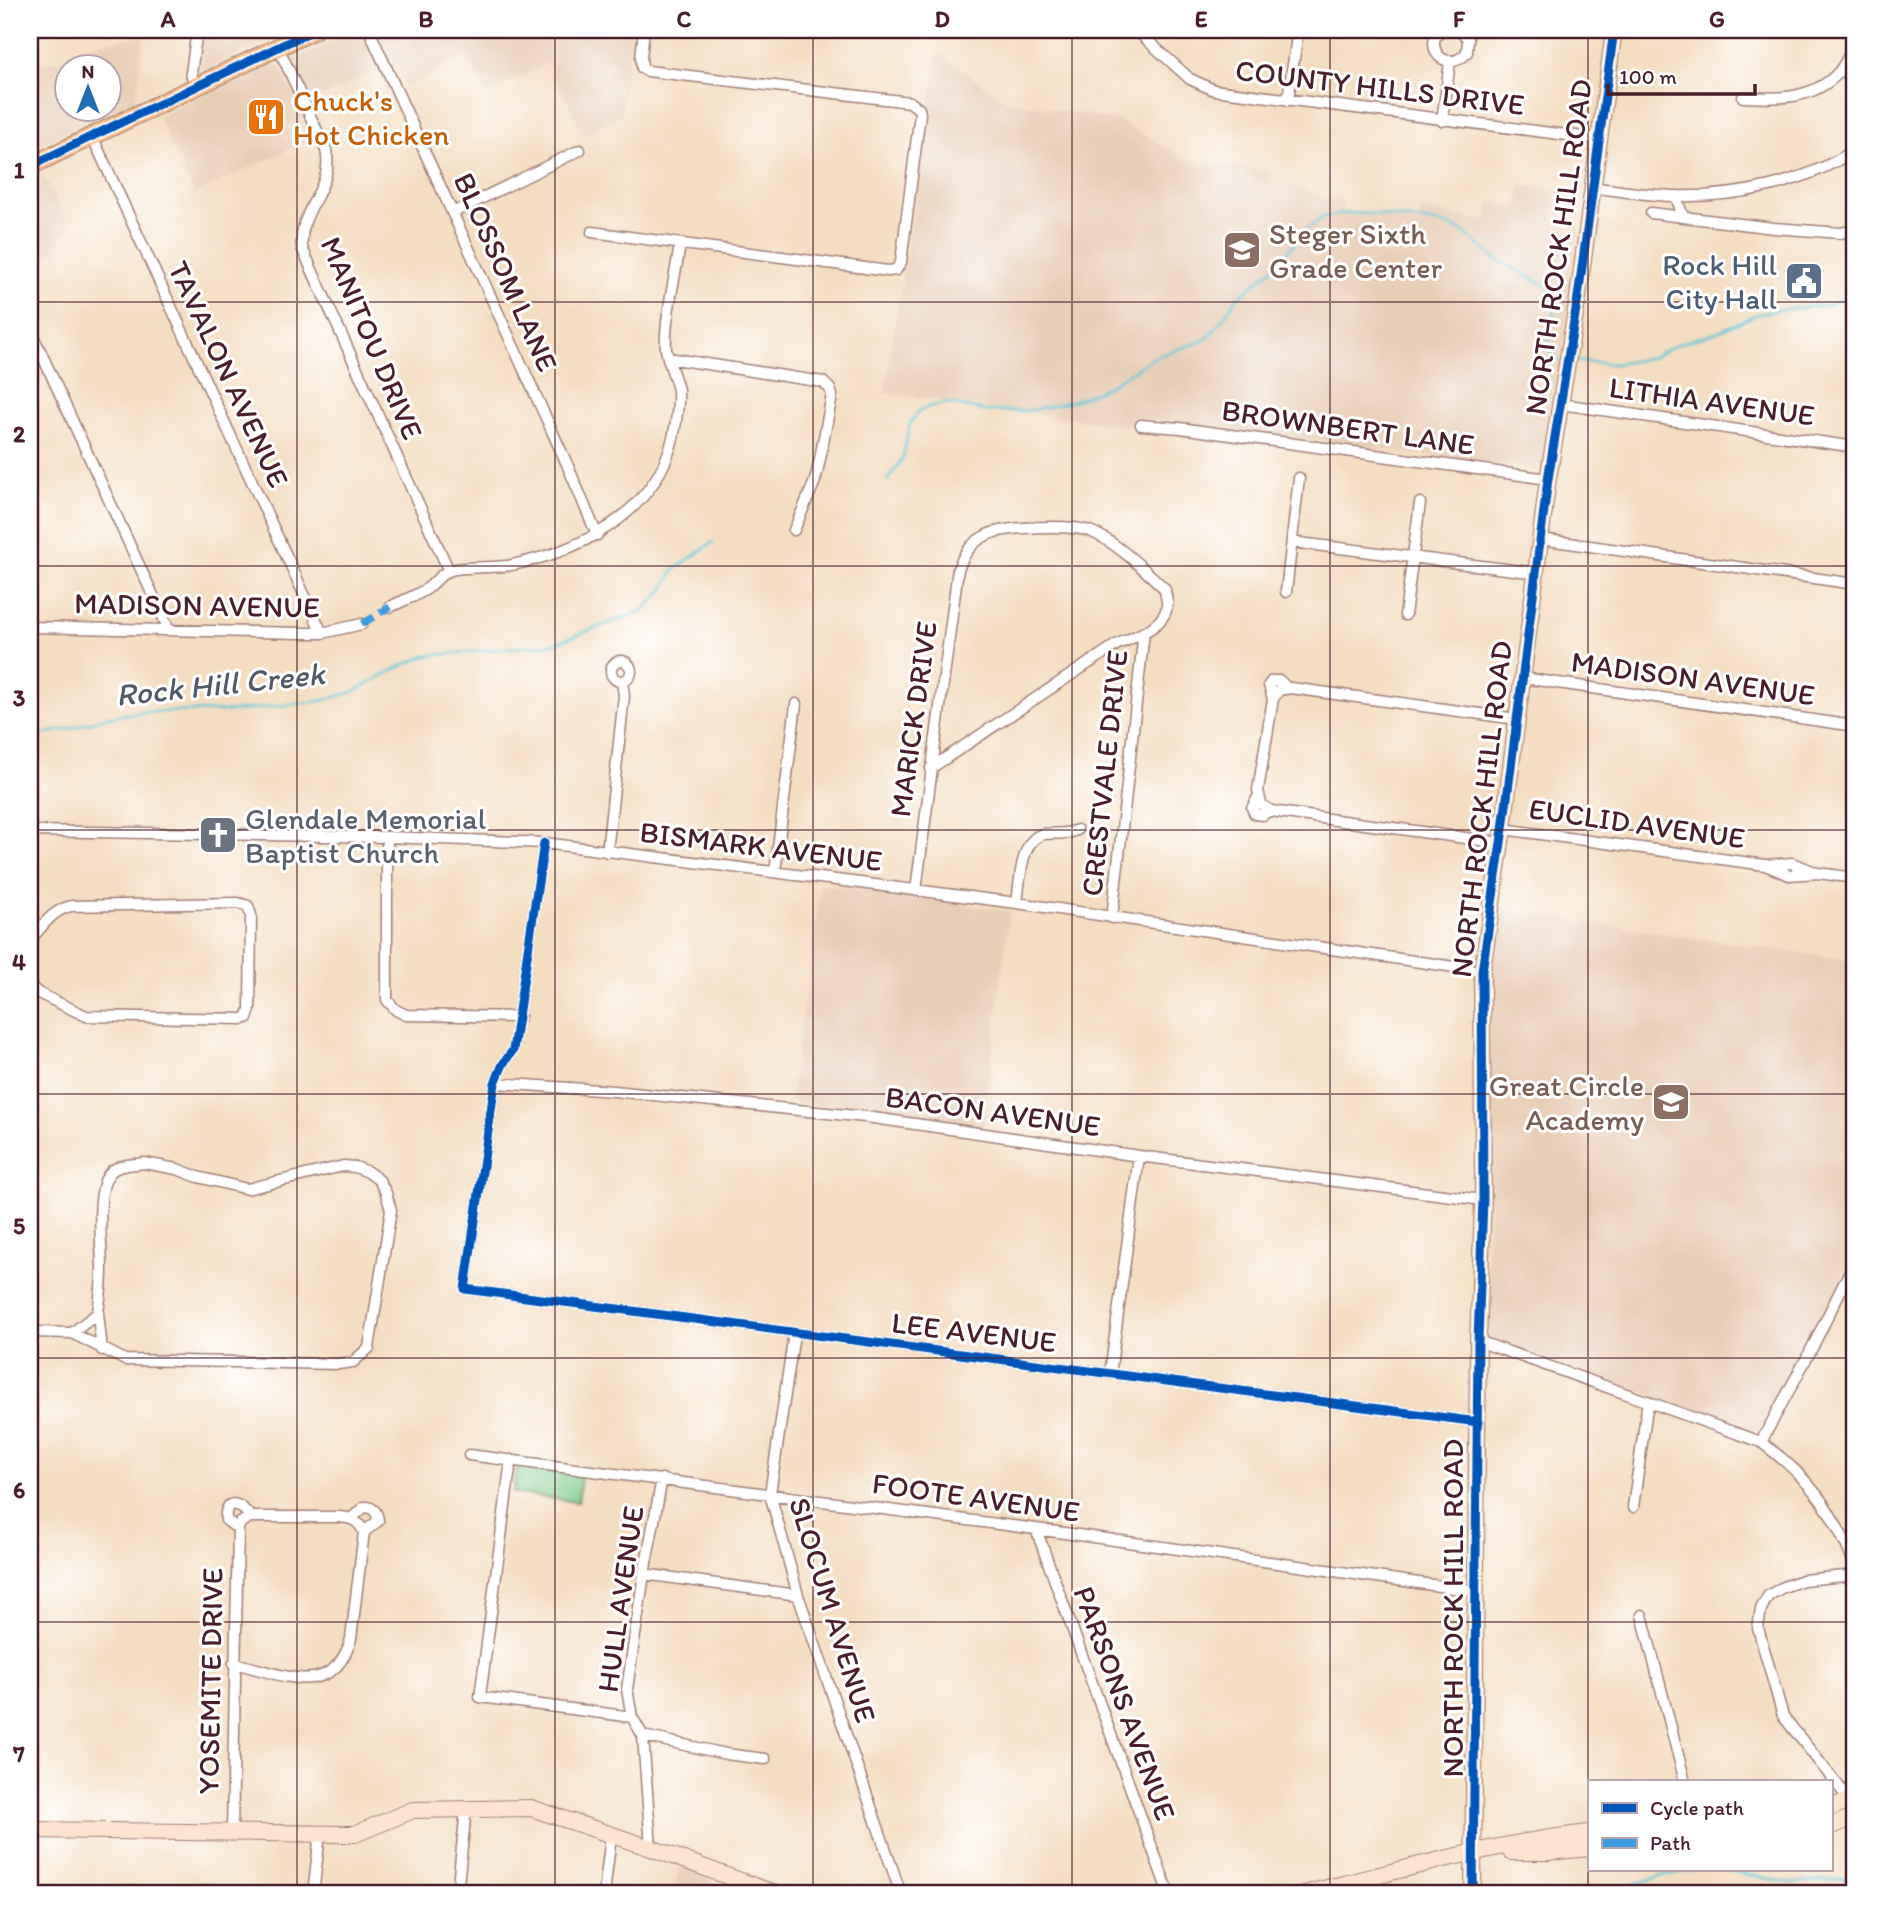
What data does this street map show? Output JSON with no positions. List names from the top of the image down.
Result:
{
  "streets": {
    "street": [
      "COUNTY HILLS DRIVE",
      "NORTH ROCK HILL ROAD",
      "BLOSSOM LANE",
      "MANITOU DRIVE",
      "TAVALON AVENUE",
      "LITHIA AVENUE",
      "BROWNBERT LANE",
      "MADISON AVENUE",
      "MARICK DRIVE",
      "CRESTVALE DRIVE",
      "EUCLID AVENUE",
      "BISMARK AVENUE",
      "BACON AVENUE",
      "LEE AVENUE",
      "FOOTE AVENUE",
      "HULL AVENUE",
      "SLOCUM AVENUE",
      "YOSEMITE DRIVE",
      "PARSONS AVENUE"
    ]
  },
  "crossings": [
    ["COUNTY HILLS DRIVE", "NORTH ROCK HILL ROAD"],
    ["NORTH ROCK HILL ROAD", "LITHIA AVENUE"],
    ["NORTH ROCK HILL ROAD", "BROWNBERT LANE"],
    ["NORTH ROCK HILL ROAD", "MADISON AVENUE"],
    ["NORTH ROCK HILL ROAD", "EUCLID AVENUE"],
    ["NORTH ROCK HILL ROAD", "BISMARK AVENUE"],
    ["NORTH ROCK HILL ROAD", "BACON AVENUE"],
    ["NORTH ROCK HILL ROAD", "LEE AVENUE"],
    ["NORTH ROCK HILL ROAD", "FOOTE AVENUE"],
    ["TAVALON AVENUE", "MADISON AVENUE"],
    ["MARICK DRIVE", "CRESTVALE DRIVE"],
    ["MARICK DRIVE", "BISMARK AVENUE"],
    ["CRESTVALE DRIVE", "BISMARK AVENUE"],
    ["BACON AVENUE", "LEE AVENUE"],
    ["LEE AVENUE", "SLOCUM AVENUE"],
    ["FOOTE AVENUE", "HULL AVENUE"],
    ["FOOTE AVENUE", "SLOCUM AVENUE"],
    ["FOOTE AVENUE", "PARSONS AVENUE"]
  ],
  "water": ["Rock Hill Creek"],
  "places": {
    "restaurant": ["Chuck's Hot Chicken"],
    "school or university": ["Steger Sixth Grade Center", "Great Circle Academy"],
    "public building": ["Rock Hill City Hall"],
    "church": ["Glendale Memorial Baptist Church"]
  },
  "legend": ["Cycle path", "Path"],
  "scale_bar": "100 m",
  "north": "top",
  "grid": {
    "columns": [
      "A",
      "B",
      "C",
      "D",
      "E",
      "F",
      "G"
    ],
    "rows": [
      "1",
      "2",
      "3",
      "4",
      "5",
      "6",
      "7"
    ]
  }
}
